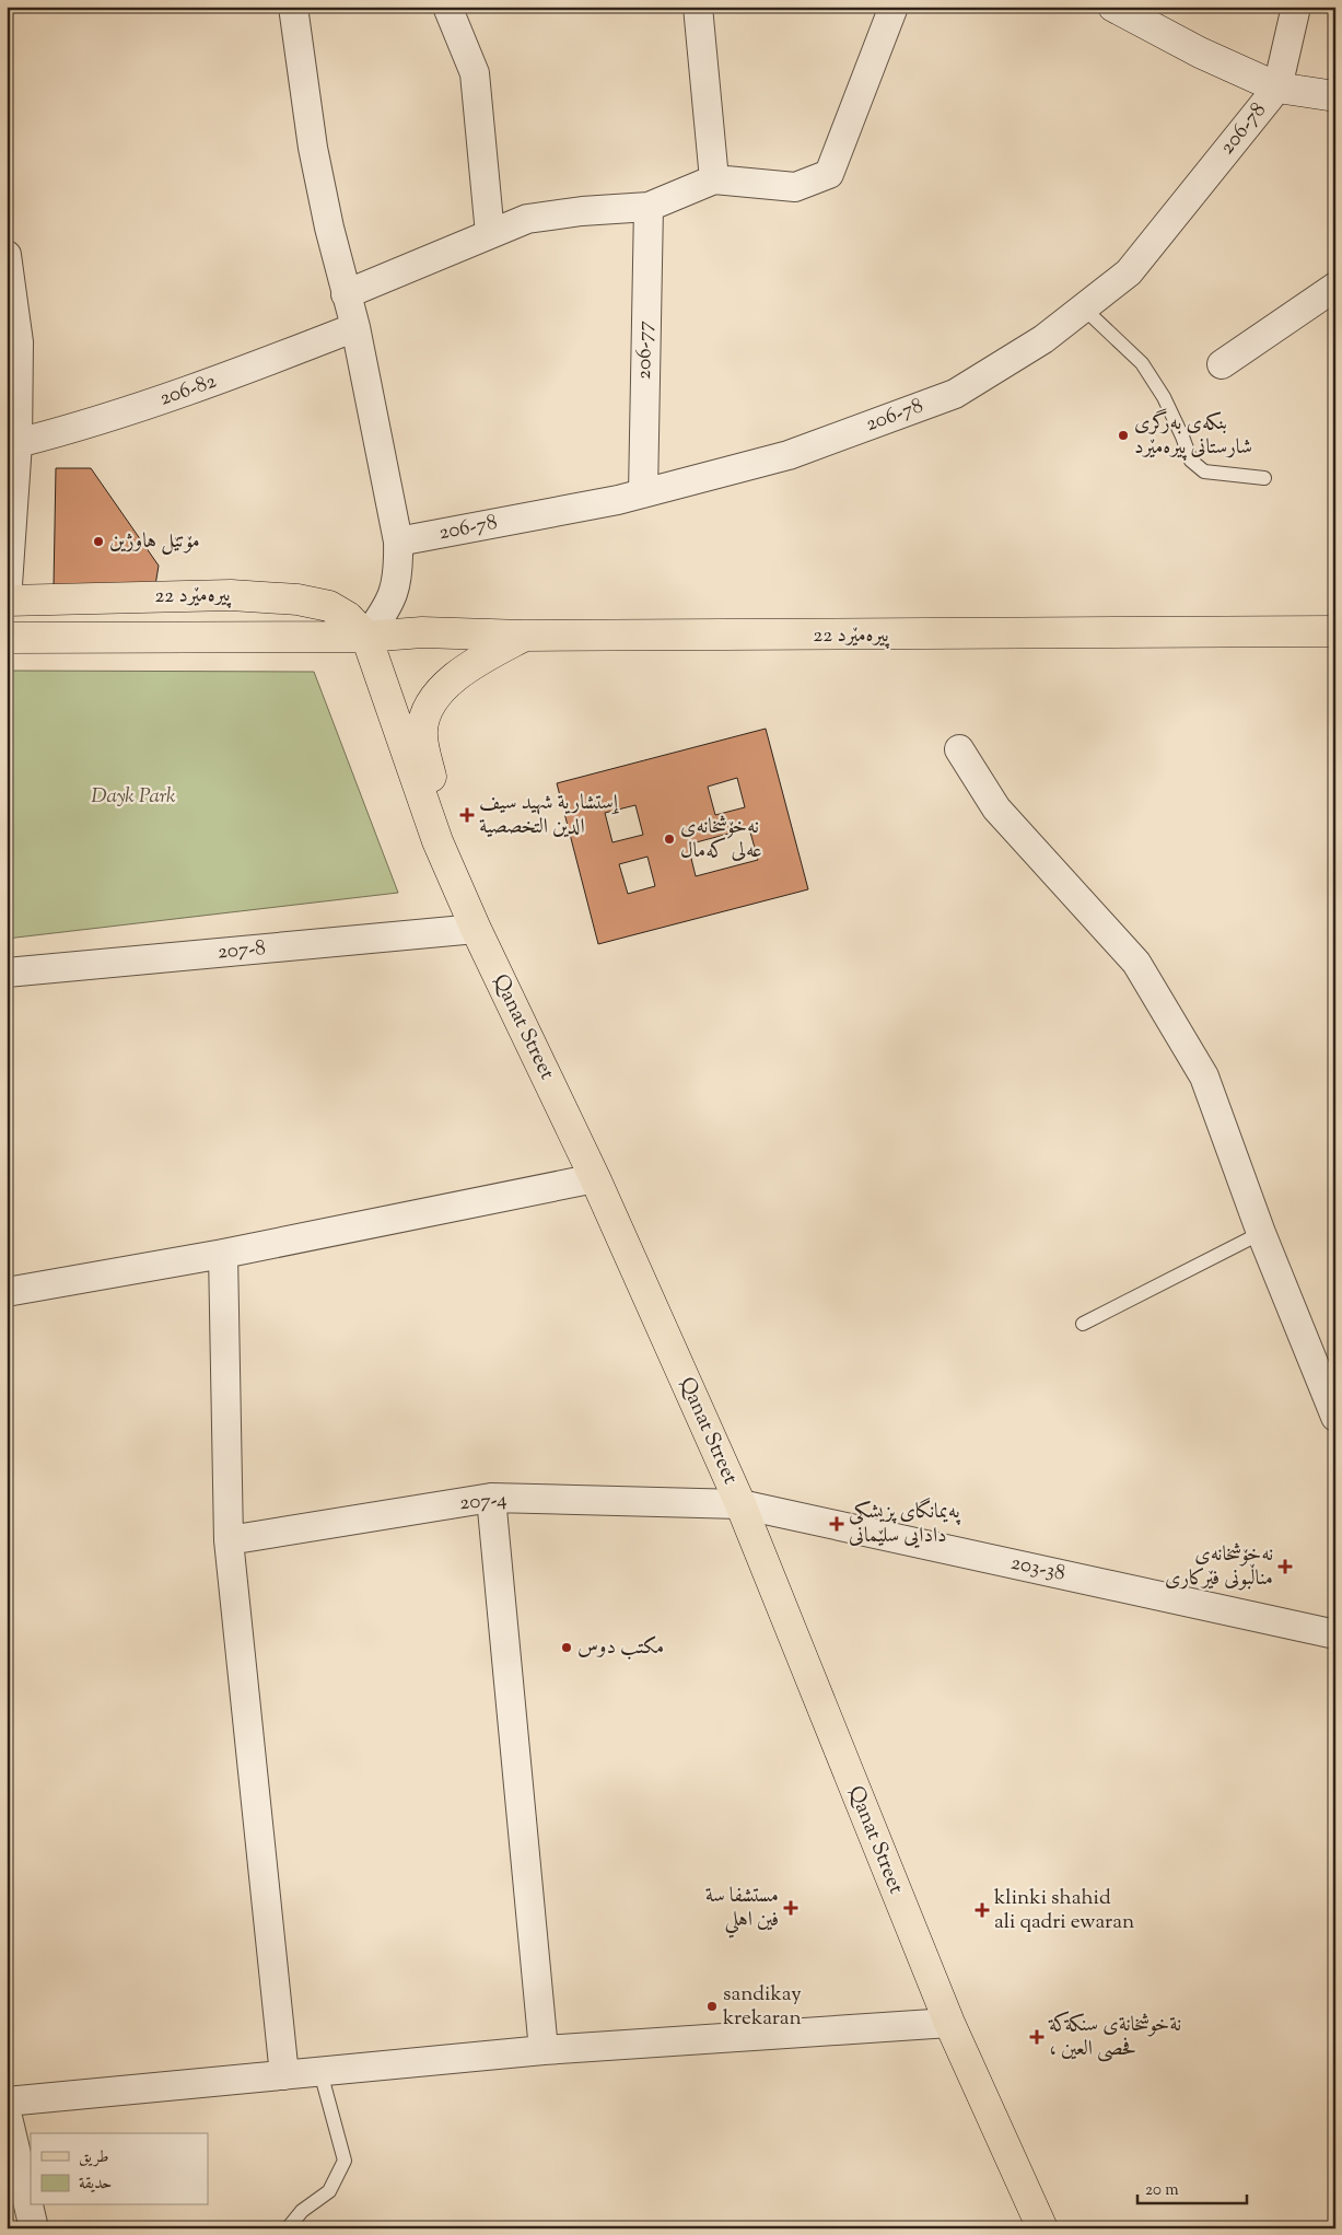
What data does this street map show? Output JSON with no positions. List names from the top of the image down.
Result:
{
  "streets": {
    "main road": ["22 پیرەمێرد", "Qanat Street"],
    "street": [
      "206-78",
      "206-77",
      "206-82",
      "207-8",
      "207-4",
      "203-38"
    ]
  },
  "crossings": [
    ["206-78", "206-77"],
    ["22 پیرەمێرد", "Qanat Street"],
    ["207-8", "Qanat Street"],
    ["Qanat Street", "207-4"],
    ["Qanat Street", "203-38"],
    ["207-4", "203-38"]
  ],
  "parks": ["Dayk Park"],
  "places": {
    "other": [
      "بنکەی بەرگری شارستانی پیرەمێرد",
      "مۆتێل هاوژین",
      "نەخۆشخانەی عەلی کەمال",
      "مكتب دوس",
      "sandikay krekaran"
    ],
    "health": [
      "ٳستشارية شهيد سیف الدين التخصصية",
      "پەیمانگای پزیشکی دادایی سلێمانی",
      "نەخۆشخانەی مناڵبونی فێرکاری",
      "مستشفا سة فين اهلي",
      "klinki shahid ali qadri ewaran",
      "نةخوشخانةى سنكةكة ، فحصى العين"
    ]
  },
  "legend": ["طريق", "حديقة"],
  "scale_bar": "20 m"
}
